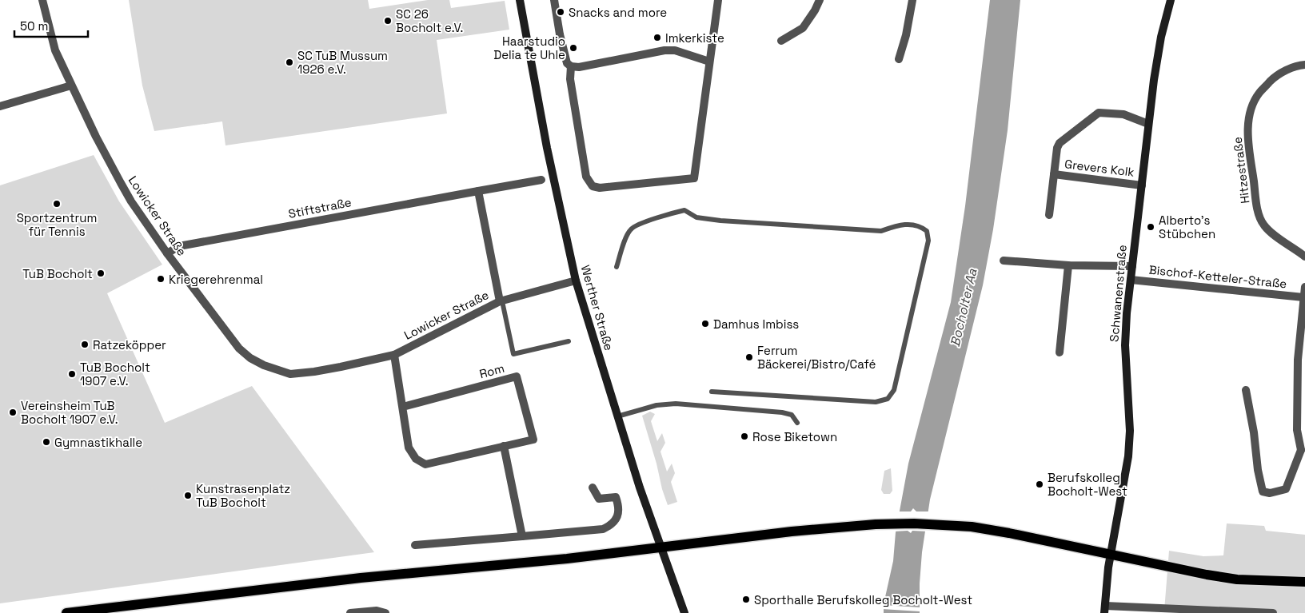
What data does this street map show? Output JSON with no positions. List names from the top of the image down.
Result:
{
  "streets": {
    "main road": ["Schwanenstraße", "Werther Straße"],
    "street": [
      "Grevers Kolk",
      "Hitzestraße",
      "Stiftstraße",
      "Lowicker Straße",
      "Bischof-Ketteler-Straße",
      "Rom"
    ]
  },
  "crossings": [
    ["Grevers Kolk", "Schwanenstraße"],
    ["Stiftstraße", "Lowicker Straße"],
    ["Lowicker Straße", "Werther Straße"],
    ["Lowicker Straße", "Rom"],
    ["Bischof-Ketteler-Straße", "Schwanenstraße"]
  ],
  "water": ["Bocholter Aa"],
  "places": [
    "Snacks and more",
    "SC 26 Bocholt e.V.",
    "Imkerkiste",
    "Haarstudio Delia te Uhle",
    "SC TuB Mussum 1926 e.V.",
    "Sportzentrum für Tennis",
    "Alberto's Stübchen",
    "TuB Bocholt",
    "Kriegerehrenmal",
    "Damhus Imbiss",
    "Ratzeköpper",
    "Ferrum Bäckerei/Bistro/Café",
    "TuB Bocholt 1907 e.V.",
    "Vereinsheim TuB Bocholt 1907 e.V.",
    "Rose Biketown",
    "Gymnastikhalle",
    "Berufskolleg Bocholt-West",
    "Kunstrasenplatz TuB Bocholt",
    "Sporthalle Berufskolleg Bocholt-West"
  ],
  "scale_bar": "50 m"
}
